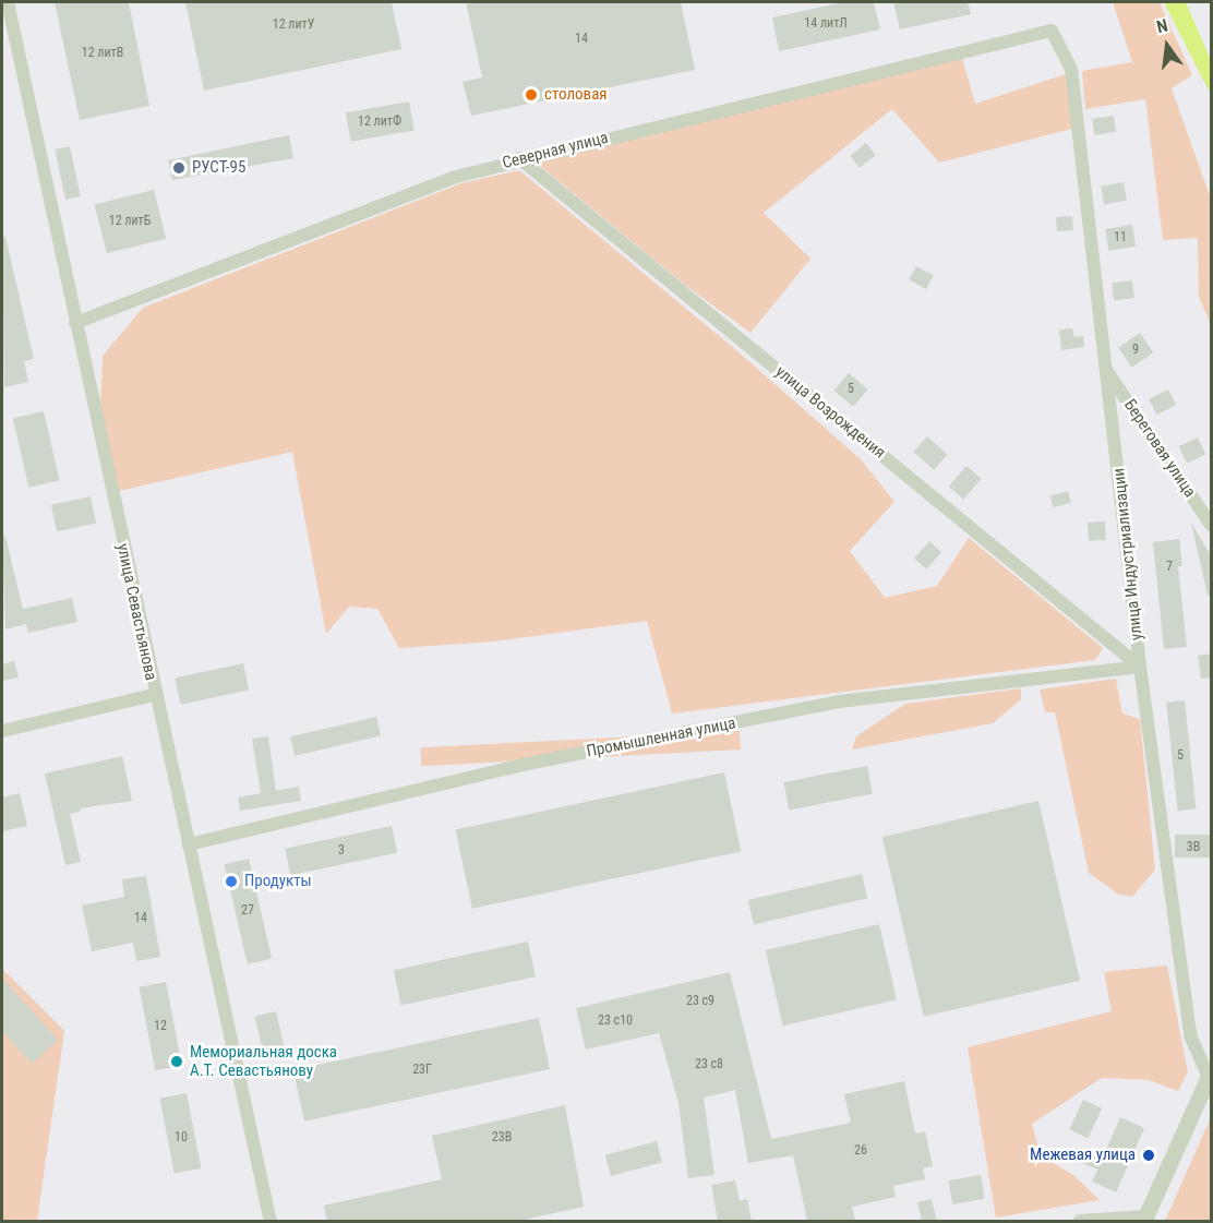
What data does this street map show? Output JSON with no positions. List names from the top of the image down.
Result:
{
  "streets": {
    "street": [
      "Северная улица",
      "улица Возрождения",
      "Береговая улица",
      "улица Индустриализации",
      "улица Севастьянова",
      "Промышленная улица"
    ]
  },
  "crossings": [
    ["Северная улица", "улица Возрождения"],
    ["Северная улица", "улица Индустриализации"],
    ["Северная улица", "улица Севастьянова"],
    ["улица Возрождения", "улица Индустриализации"],
    ["улица Возрождения", "Промышленная улица"],
    ["Береговая улица", "улица Индустриализации"],
    ["улица Индустриализации", "Промышленная улица"],
    ["улица Севастьянова", "Промышленная улица"]
  ],
  "places": [
    "столовая",
    "РУСТ-95",
    "Продукты",
    "Мемориальная доска А.Т. Севастьянову",
    "Межевая улица"
  ],
  "house_numbers": [
    "14 литЛ",
    "12 литУ",
    "14",
    "12 литВ",
    "12 литФ",
    "12 литБ",
    "11",
    "9",
    "5",
    "7",
    "5",
    "3В",
    "3",
    "27",
    "14",
    "23 с9",
    "23 с10",
    "12",
    "23 с8",
    "23Г",
    "10",
    "23В",
    "26"
  ],
  "north": "top"
}
